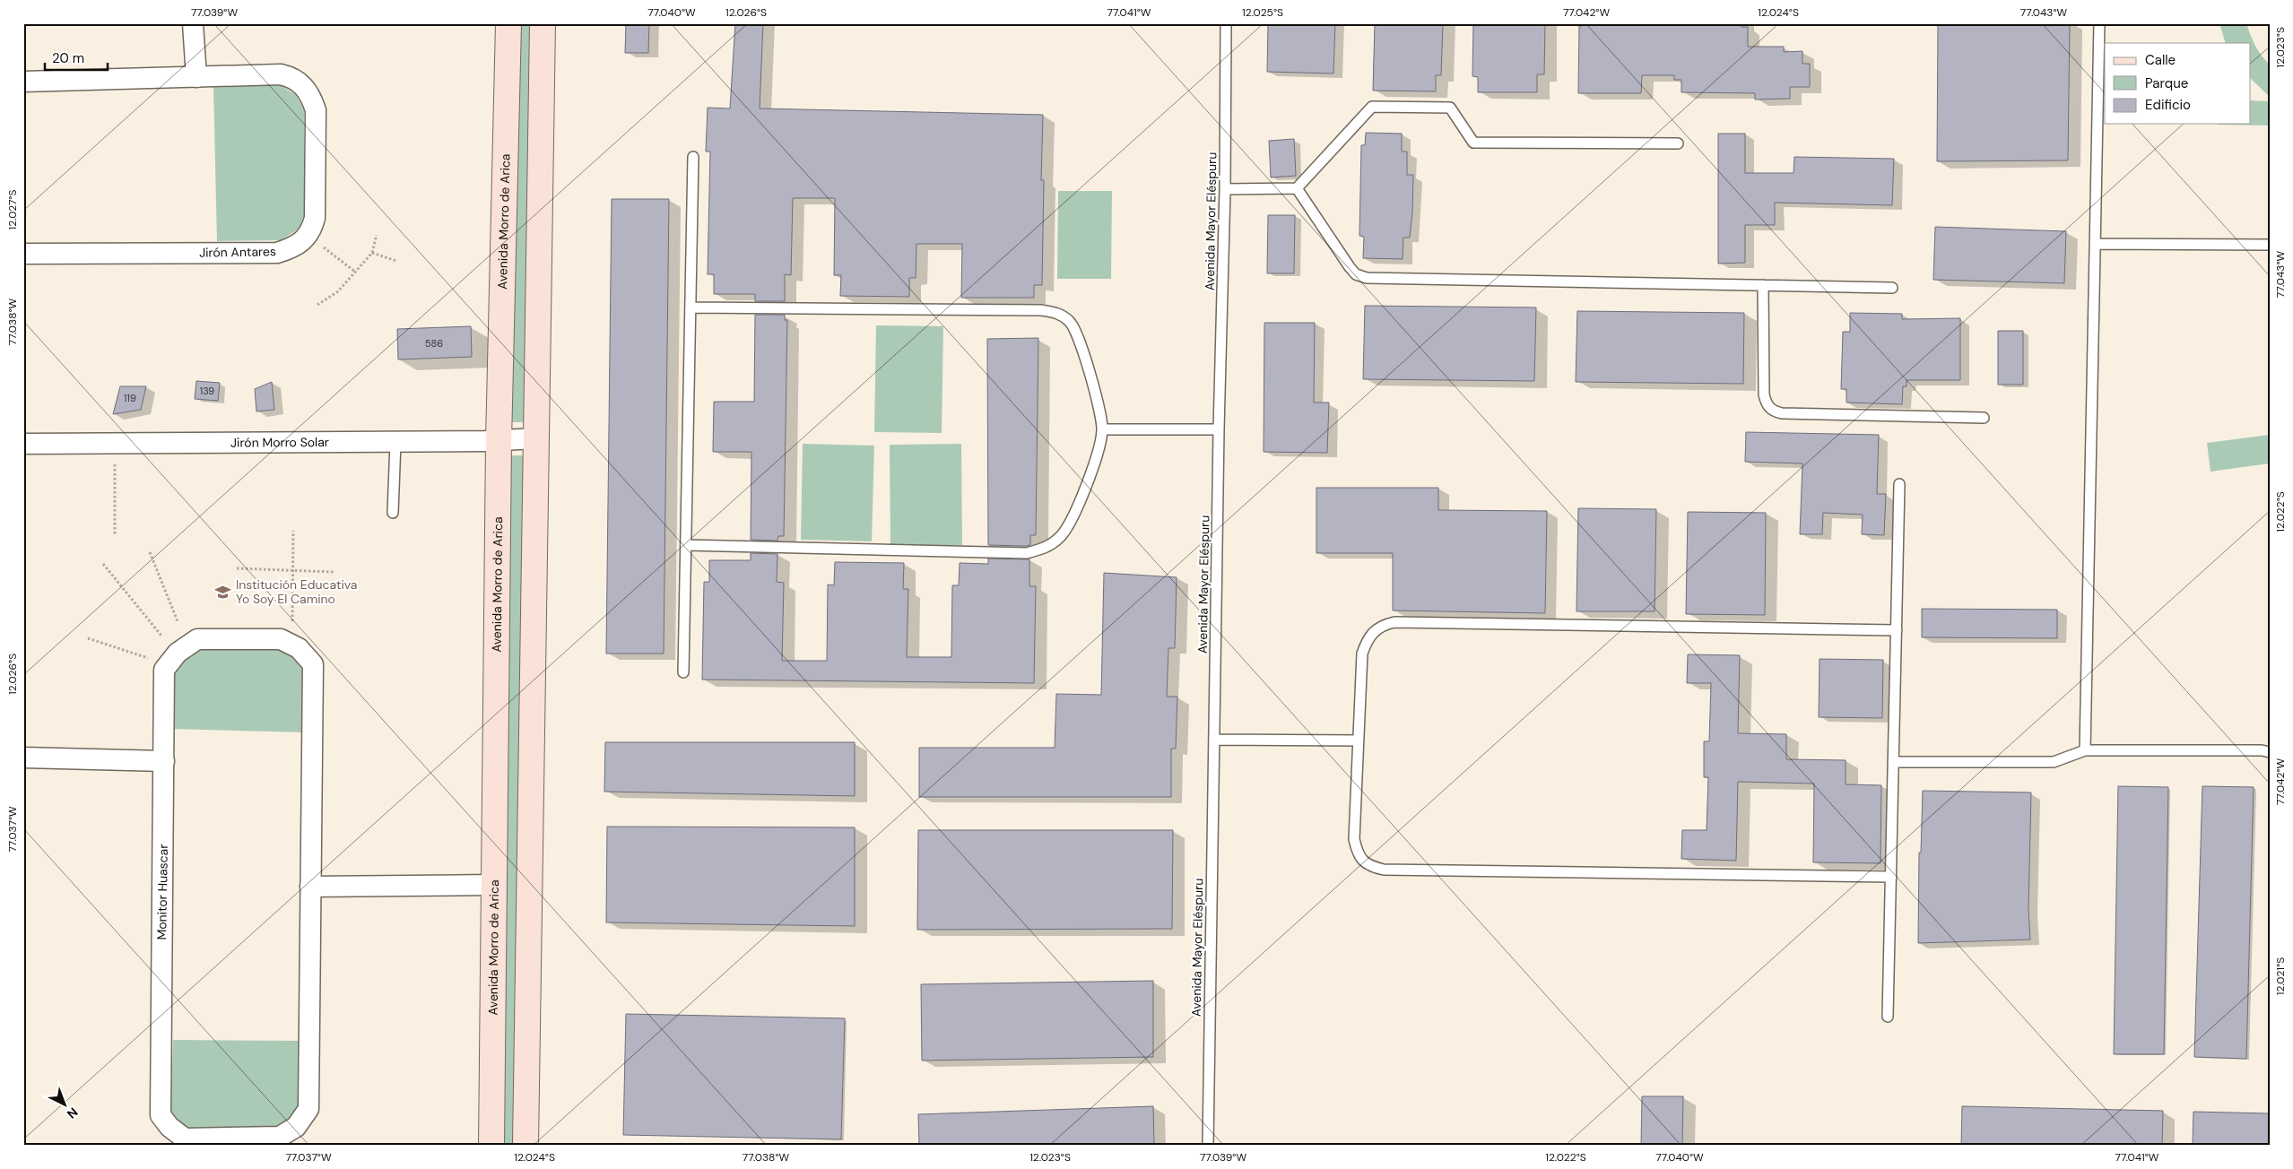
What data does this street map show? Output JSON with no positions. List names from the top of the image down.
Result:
{
  "streets": {
    "main road": ["Avenida Morro de Arica"],
    "street": ["Jirón Antares", "Jirón Morro Solar", "Monitor Huascar"],
    "lane": ["Avenida Mayor Eléspuru"]
  },
  "crossings": [
    ["Avenida Morro de Arica", "Jirón Morro Solar"]
  ],
  "places": {
    "school or university": ["Institución Educativa Yo Soy El Camino"]
  },
  "house_numbers": ["586", "139", "119"],
  "legend": ["Calle", "Parque", "Edificio"],
  "scale_bar": "20 m",
  "north": "bottom right",
  "coordinates": [
    "77.039°W",
    "77.040°W",
    "12.026°S",
    "77.041°W",
    "12.025°S",
    "77.042°W",
    "12.024°S",
    "77.043°W",
    "12.023°S",
    "12.027°S",
    "77.038°W",
    "12.022°S",
    "77.037°W",
    "12.021°S"
  ]
}
